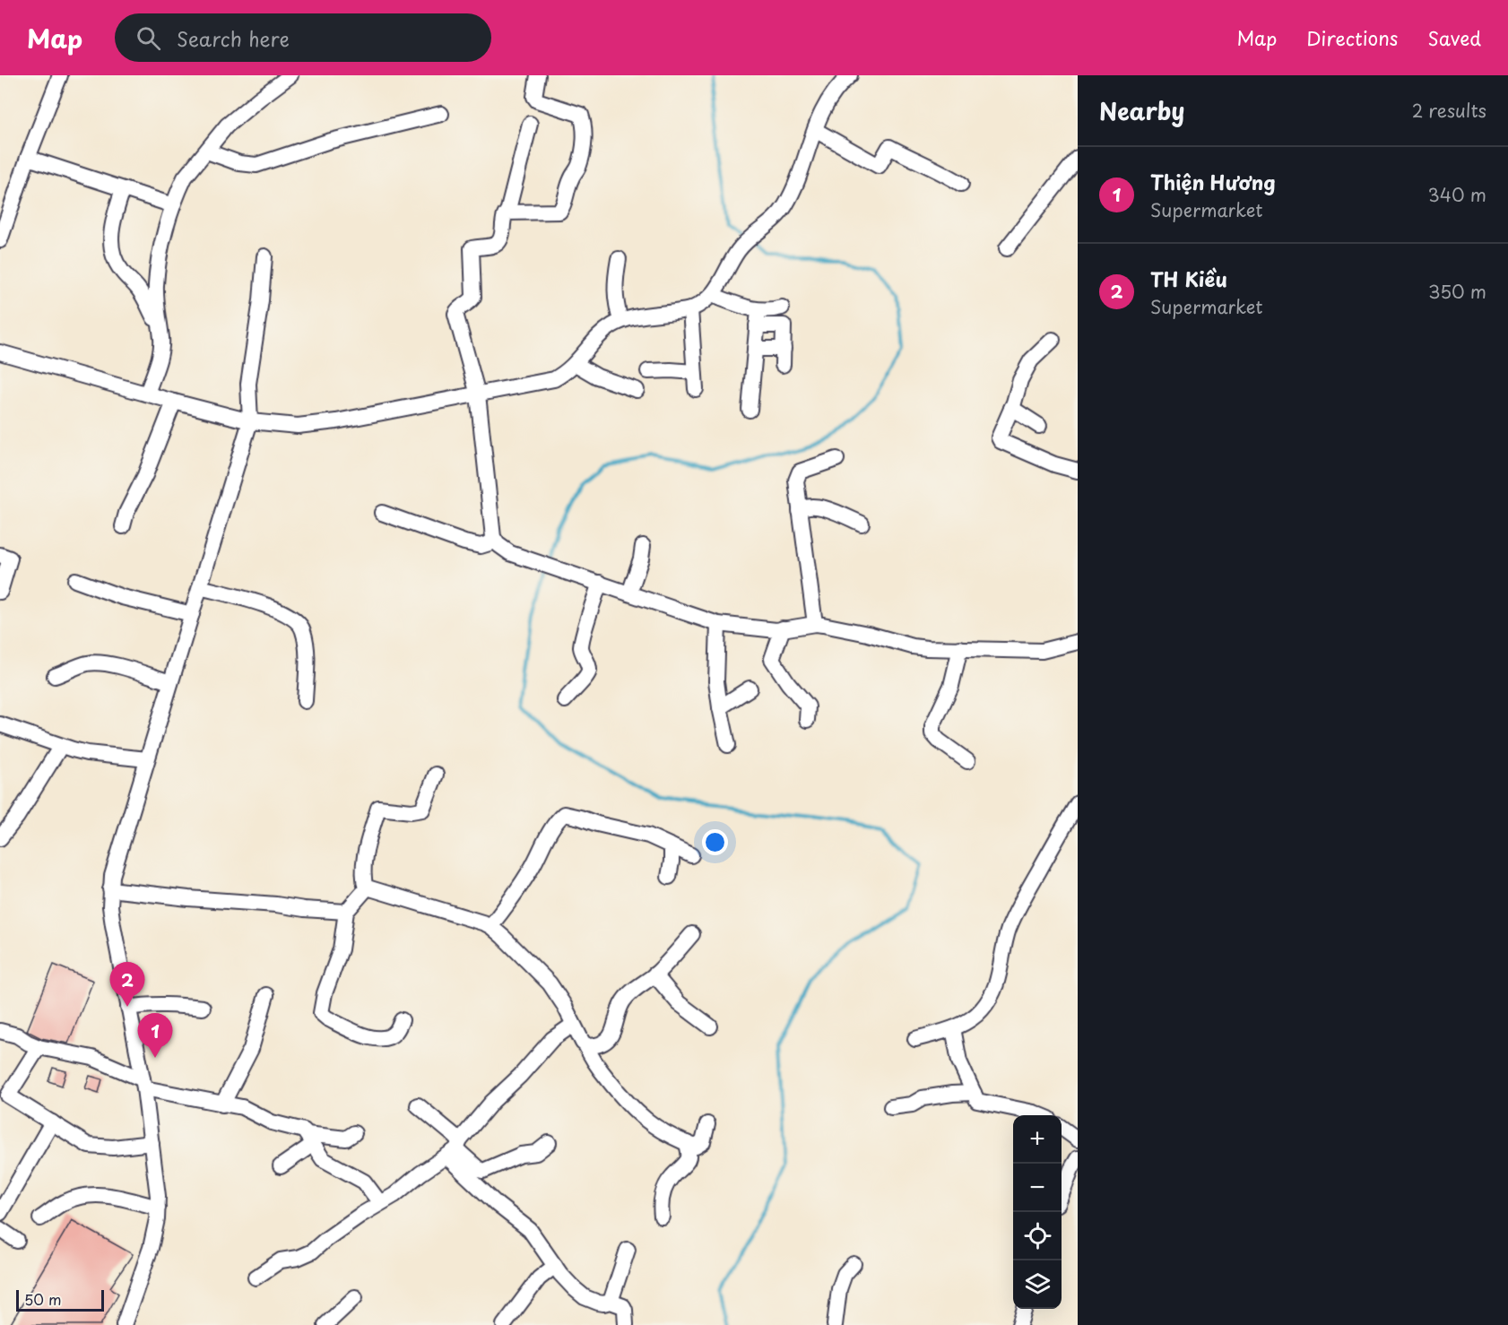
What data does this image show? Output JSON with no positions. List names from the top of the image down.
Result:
{
  "scale_bar": "50 m",
  "page": {
    "header": "Map",
    "search": "Search here",
    "nav": ["Map", "Directions", "Saved"],
    "heading": ["Nearby", "2 results"],
    "list": [
      {
        "mark": "1",
        "name": "Thiện Hương",
        "note": "Supermarket",
        "value": "340 m"
      },
      {
        "mark": "2",
        "name": "TH Kiều",
        "note": "Supermarket",
        "value": "350 m"
      }
    ],
    "pins": ["2", "1"],
    "map_buttons": ["+", "−"],
    "scale": "50 m"
  }
}
